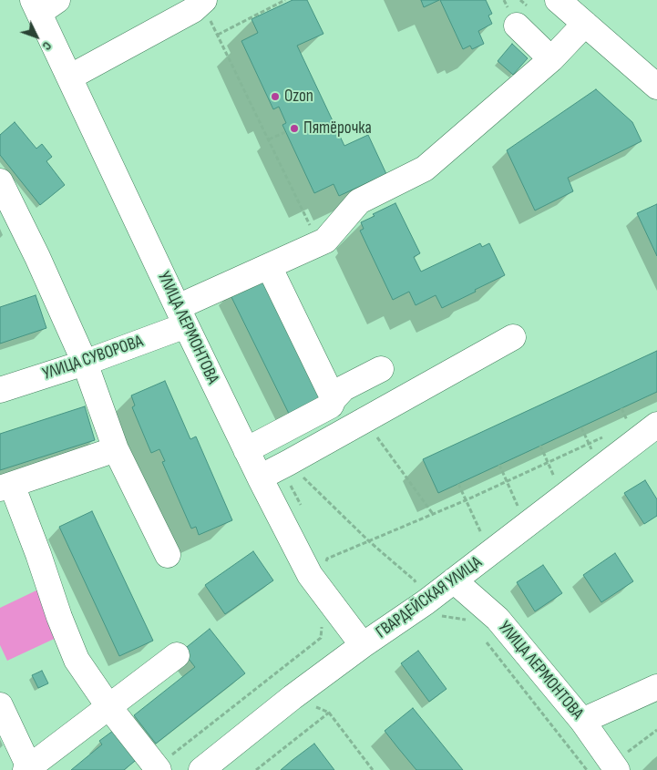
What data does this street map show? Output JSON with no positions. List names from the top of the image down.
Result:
{
  "streets": {
    "street": ["УЛИЦА ЛЕРМОНТОВА", "УЛИЦА СУВОРОВА", "ГВАРДЕЙСКАЯ УЛИЦА"]
  },
  "crossings": [
    ["УЛИЦА ЛЕРМОНТОВА", "УЛИЦА СУВОРОВА"],
    ["УЛИЦА ЛЕРМОНТОВА", "ГВАРДЕЙСКАЯ УЛИЦА"]
  ],
  "places": ["Ozon", "Пятёрочка"],
  "north": "bottom right"
}
